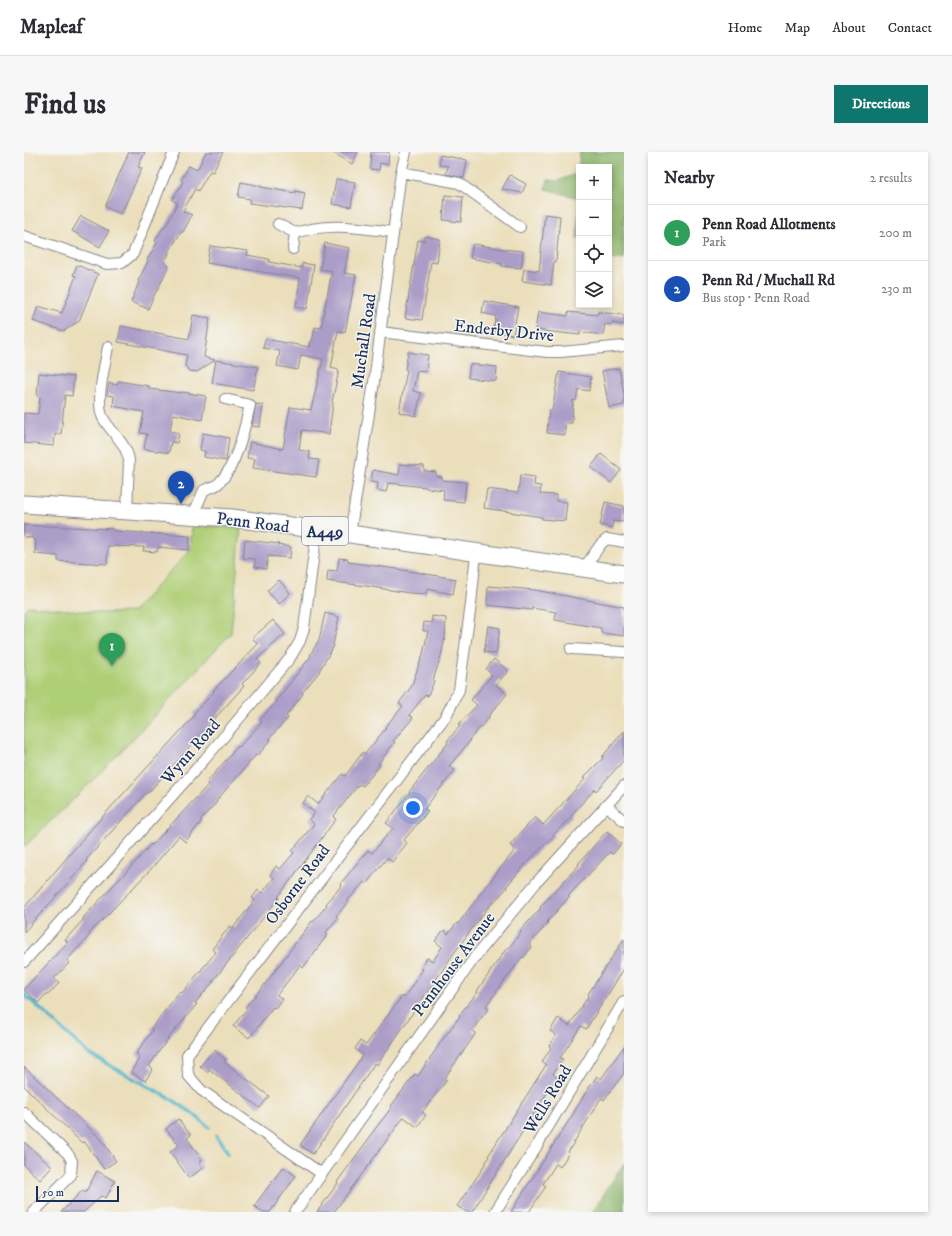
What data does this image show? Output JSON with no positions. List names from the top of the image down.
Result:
{
  "streets": {
    "highway": ["Penn Road", "A449"],
    "street": [
      "Enderby Drive",
      "Muchall Road",
      "Wynn Road",
      "Osborne Road",
      "Pennhouse Avenue",
      "Wells Road"
    ]
  },
  "crossings": [
    ["Enderby Drive", "Muchall Road"],
    ["Muchall Road", "Penn Road"],
    ["Penn Road", "Wynn Road"],
    ["Penn Road", "Osborne Road"],
    ["Osborne Road", "Pennhouse Avenue"]
  ],
  "scale_bar": "50 m",
  "page": {
    "header": "Mapleaf",
    "nav": [
      "Home",
      "Map",
      "About",
      "Contact"
    ],
    "buttons": "Directions",
    "title": "Find us",
    "heading": ["Nearby", "2 results"],
    "map_buttons": ["+", "−"],
    "list": [
      {
        "mark": "1",
        "name": "Penn Road Allotments",
        "note": "Park",
        "value": "200 m"
      },
      {
        "mark": "2",
        "name": "Penn Rd / Muchall Rd",
        "note": "Bus stop · Penn Road",
        "value": "230 m"
      }
    ],
    "pins": ["2", "1"],
    "scale": "50 m"
  }
}
